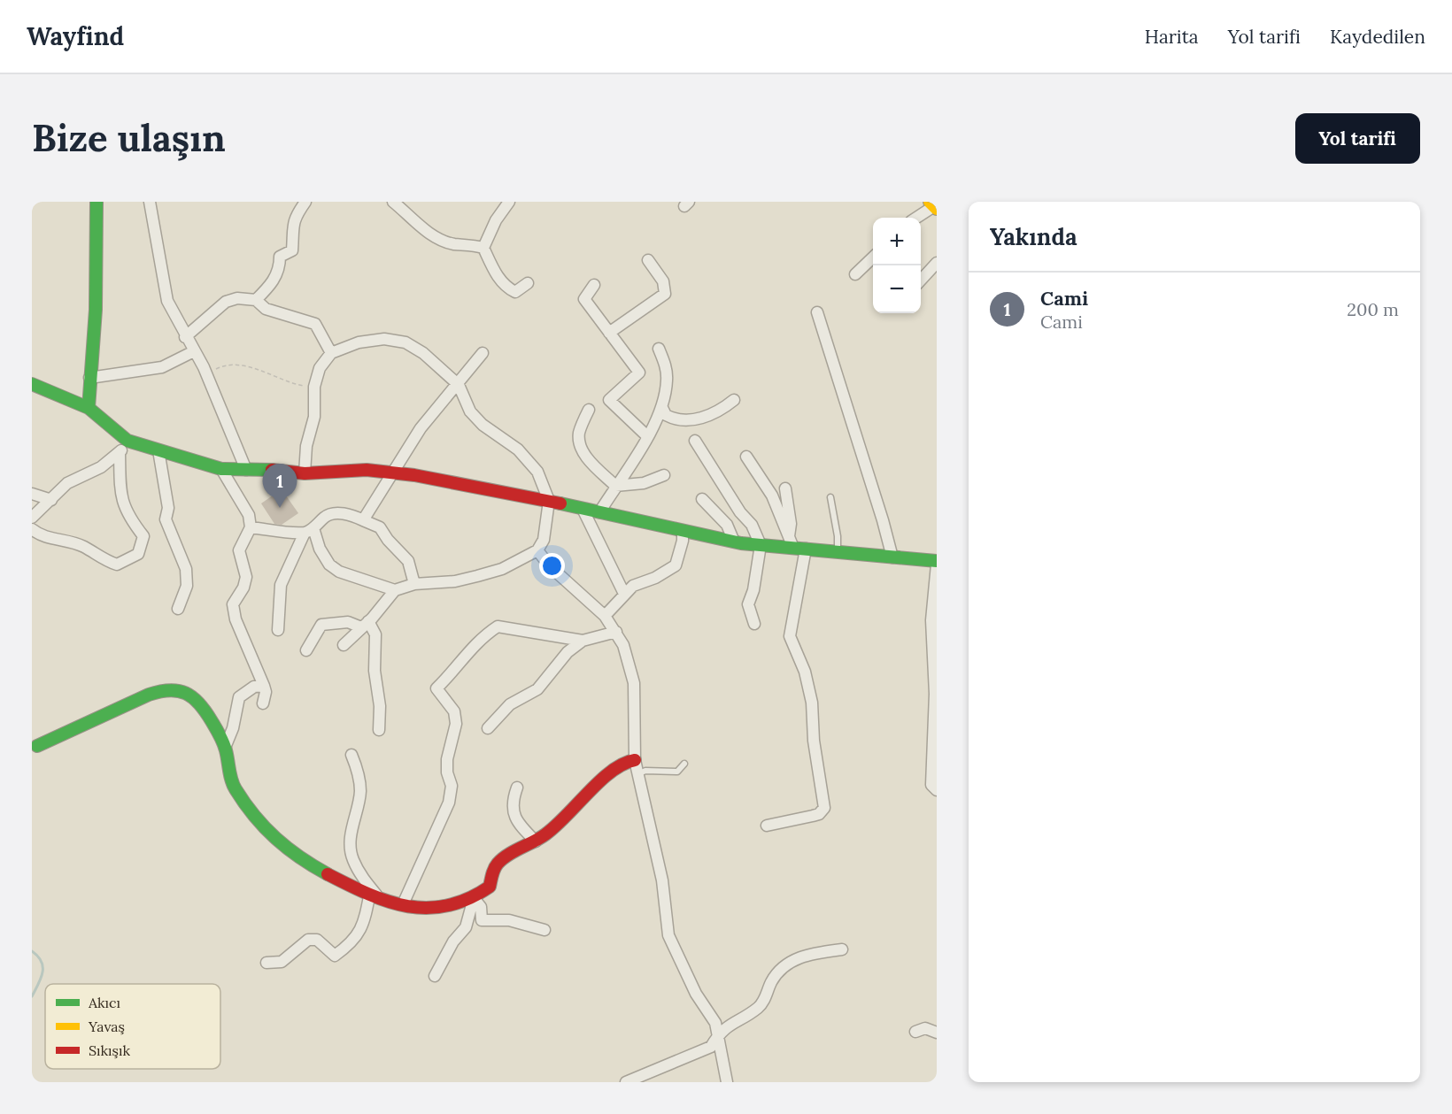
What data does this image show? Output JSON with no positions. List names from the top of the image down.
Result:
{
  "legend": ["Akıcı", "Yavaş", "Sıkışık"],
  "page": {
    "header": "Wayfind",
    "nav": ["Harita", "Yol tarifi", "Kaydedilen"],
    "buttons": "Yol tarifi",
    "title": "Bize ulaşın",
    "heading": "Yakında",
    "map_buttons": ["+", "−"],
    "list": [
      {
        "mark": "1",
        "name": "Cami",
        "note": "Cami",
        "value": "200 m"
      }
    ],
    "pins": "1"
  }
}
